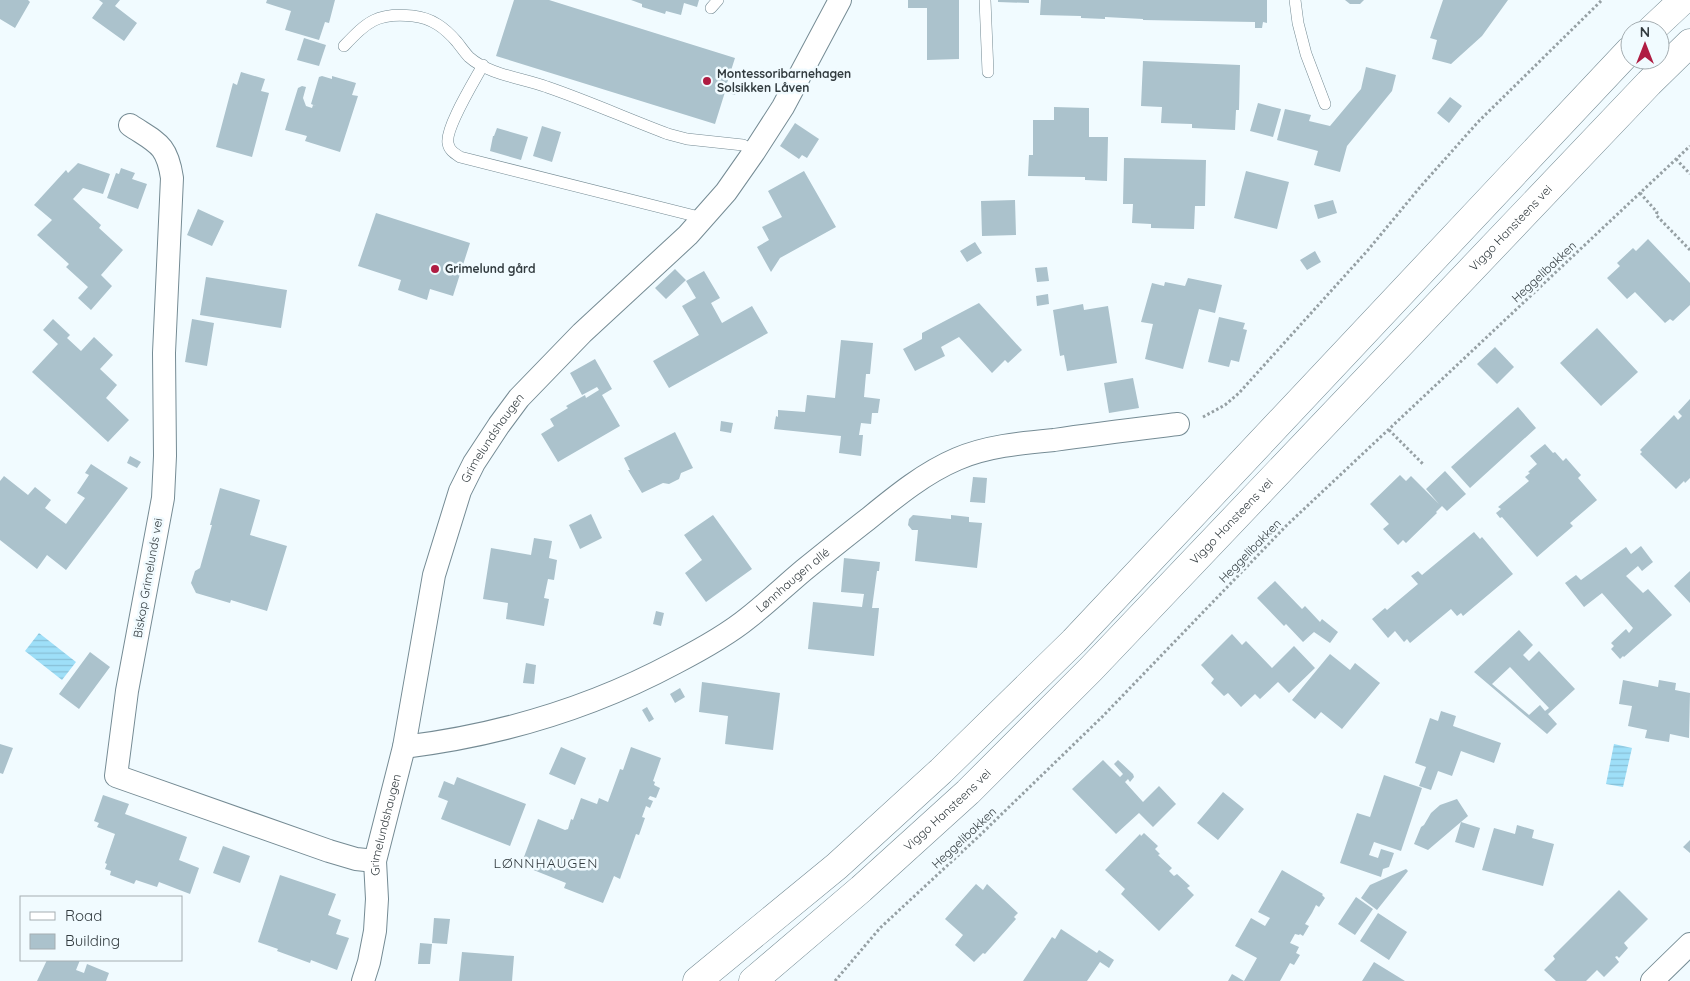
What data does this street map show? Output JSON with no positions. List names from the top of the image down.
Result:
{
  "streets": {
    "highway": ["Viggo Hansteens vei"],
    "street": ["Grimelundshaugen", "Biskop Grimelunds vei", "Lønnhaugen allé"],
    "path": ["Heggelibakken"]
  },
  "crossings": [
    ["Grimelundshaugen", "Biskop Grimelunds vei"],
    ["Grimelundshaugen", "Lønnhaugen allé"]
  ],
  "districts": ["LØNNHAUGEN"],
  "places": ["Montessoribarnehagen Solsikken Låven", "Grimelund gård"],
  "legend": ["Road", "Building"],
  "north": "top"
}
